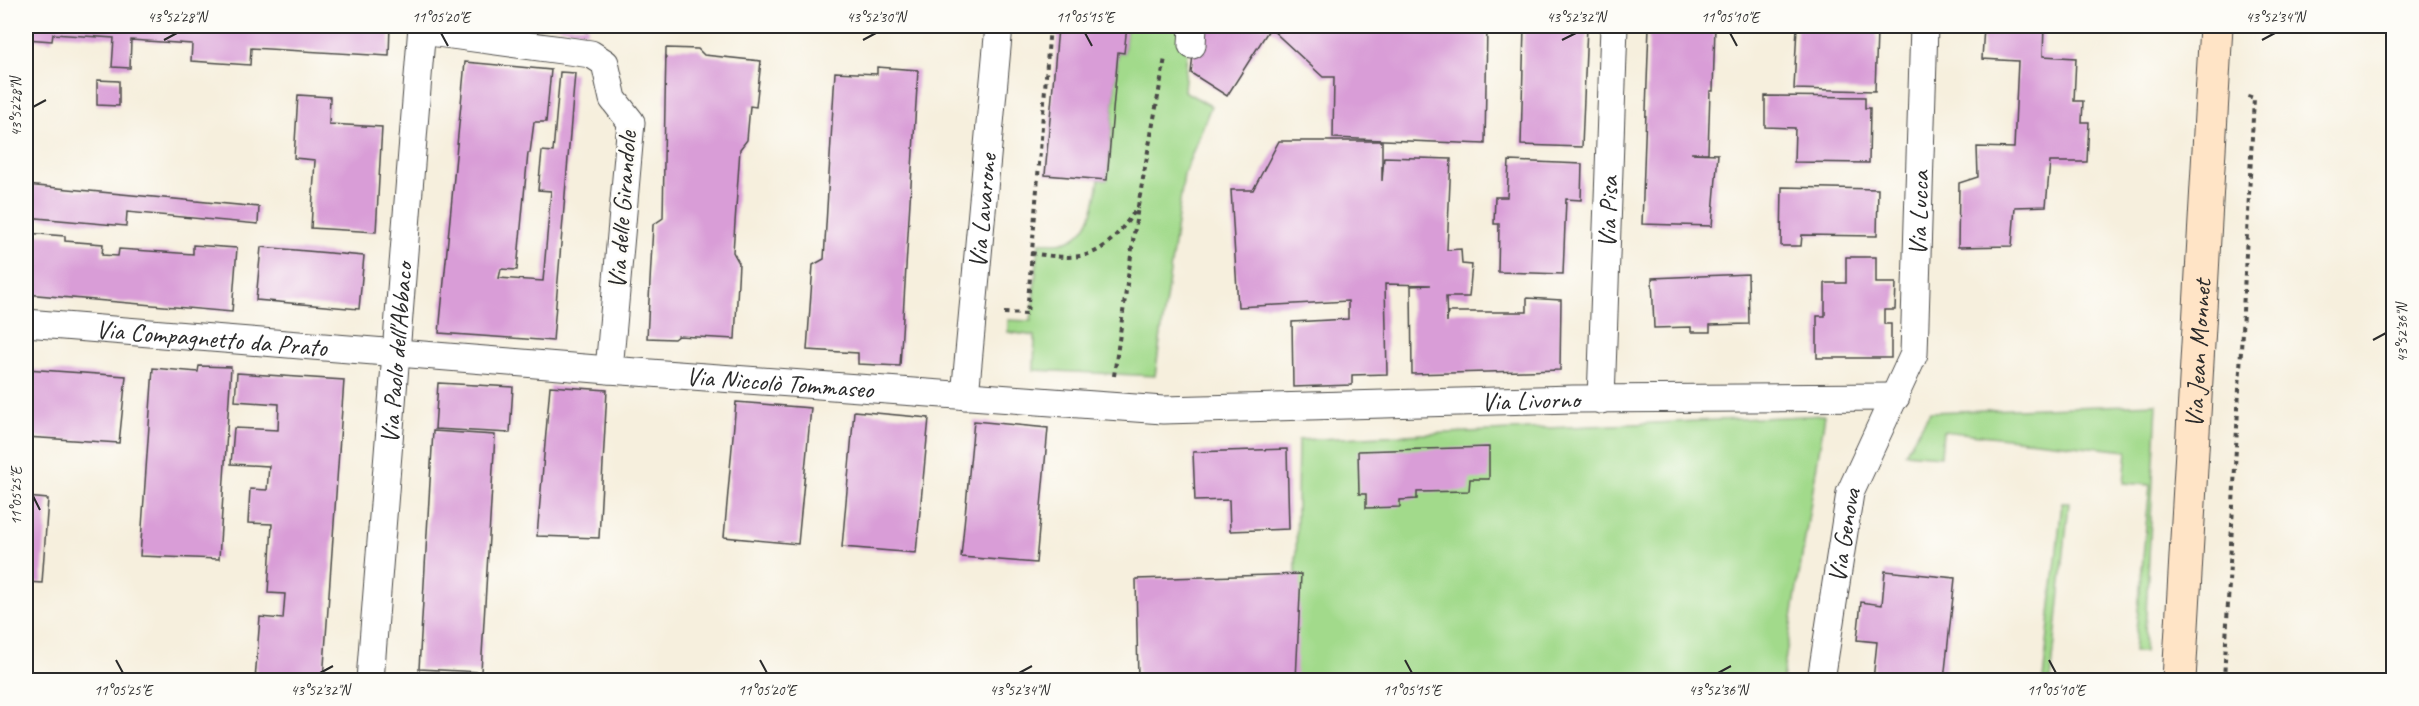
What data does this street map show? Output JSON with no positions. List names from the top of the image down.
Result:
{
  "streets": {
    "street": [
      "Via delle Girandole",
      "Via Lavarone",
      "Via Pisa",
      "Via Lucca",
      "Via Compagnetto da Prato",
      "Via Paolo dell'Abbaco",
      "Via Jean Monnet",
      "Via Niccolò Tommaseo",
      "Via Livorno",
      "Via Genova"
    ]
  },
  "crossings": [
    ["Via delle Girandole", "Via Paolo dell'Abbaco"],
    ["Via delle Girandole", "Via Niccolò Tommaseo"],
    ["Via Lavarone", "Via Niccolò Tommaseo"],
    ["Via Pisa", "Via Livorno"],
    ["Via Lucca", "Via Livorno"],
    ["Via Lucca", "Via Genova"],
    ["Via Compagnetto da Prato", "Via Paolo dell'Abbaco"],
    ["Via Compagnetto da Prato", "Via Niccolò Tommaseo"],
    ["Via Paolo dell'Abbaco", "Via Niccolò Tommaseo"],
    ["Via Niccolò Tommaseo", "Via Livorno"],
    ["Via Livorno", "Via Genova"]
  ],
  "coordinates": [
    "43°52'28\"N",
    "11°05'20\"E",
    "43°52'30\"N",
    "11°05'15\"E",
    "43°52'32\"N",
    "11°05'10\"E",
    "43°52'34\"N",
    "43°52'36\"N",
    "11°05'25\"E"
  ]
}
